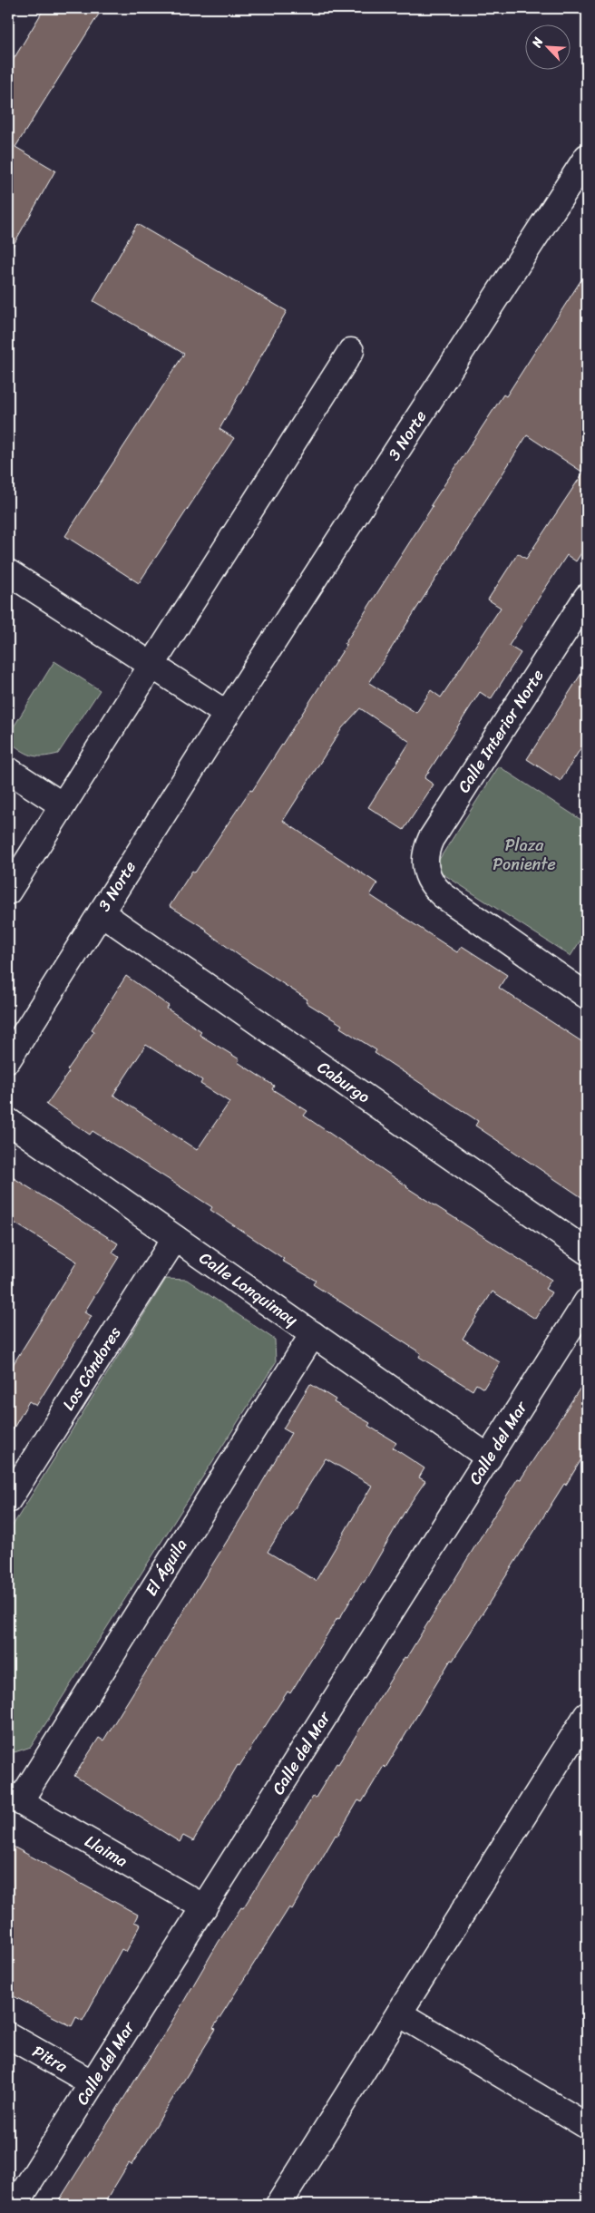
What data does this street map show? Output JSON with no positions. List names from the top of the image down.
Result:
{
  "streets": {
    "street": [
      "3 Norte",
      "Calle Interior Norte",
      "Caburgo",
      "Calle Lonquimay",
      "Los Cóndores",
      "Calle del Mar",
      "El Águila",
      "Llaima",
      "Pitra"
    ]
  },
  "crossings": [
    ["3 Norte", "Caburgo"],
    ["Calle Lonquimay", "Los Cóndores"],
    ["Calle Lonquimay", "Calle del Mar"],
    ["Calle Lonquimay", "El Águila"],
    ["Calle del Mar", "Llaima"],
    ["Calle del Mar", "Pitra"],
    ["El Águila", "Llaima"]
  ],
  "parks": ["Plaza Poniente"],
  "north": "top left"
}
